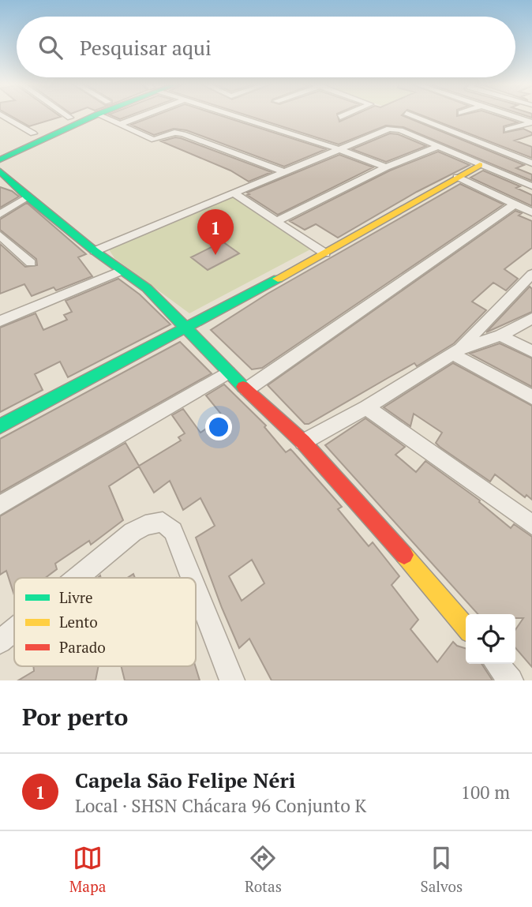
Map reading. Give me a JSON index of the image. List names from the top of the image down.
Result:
{
  "legend": ["Livre", "Lento", "Parado"],
  "page": {
    "search": "Pesquisar aqui",
    "pins": "1",
    "heading": "Por perto",
    "list": [
      {
        "mark": "1",
        "name": "Capela São Felipe Néri",
        "note": "Local · SHSN Chácara 96 Conjunto K",
        "value": "100 m"
      }
    ],
    "nav": ["Mapa", "Rotas", "Salvos"]
  }
}
